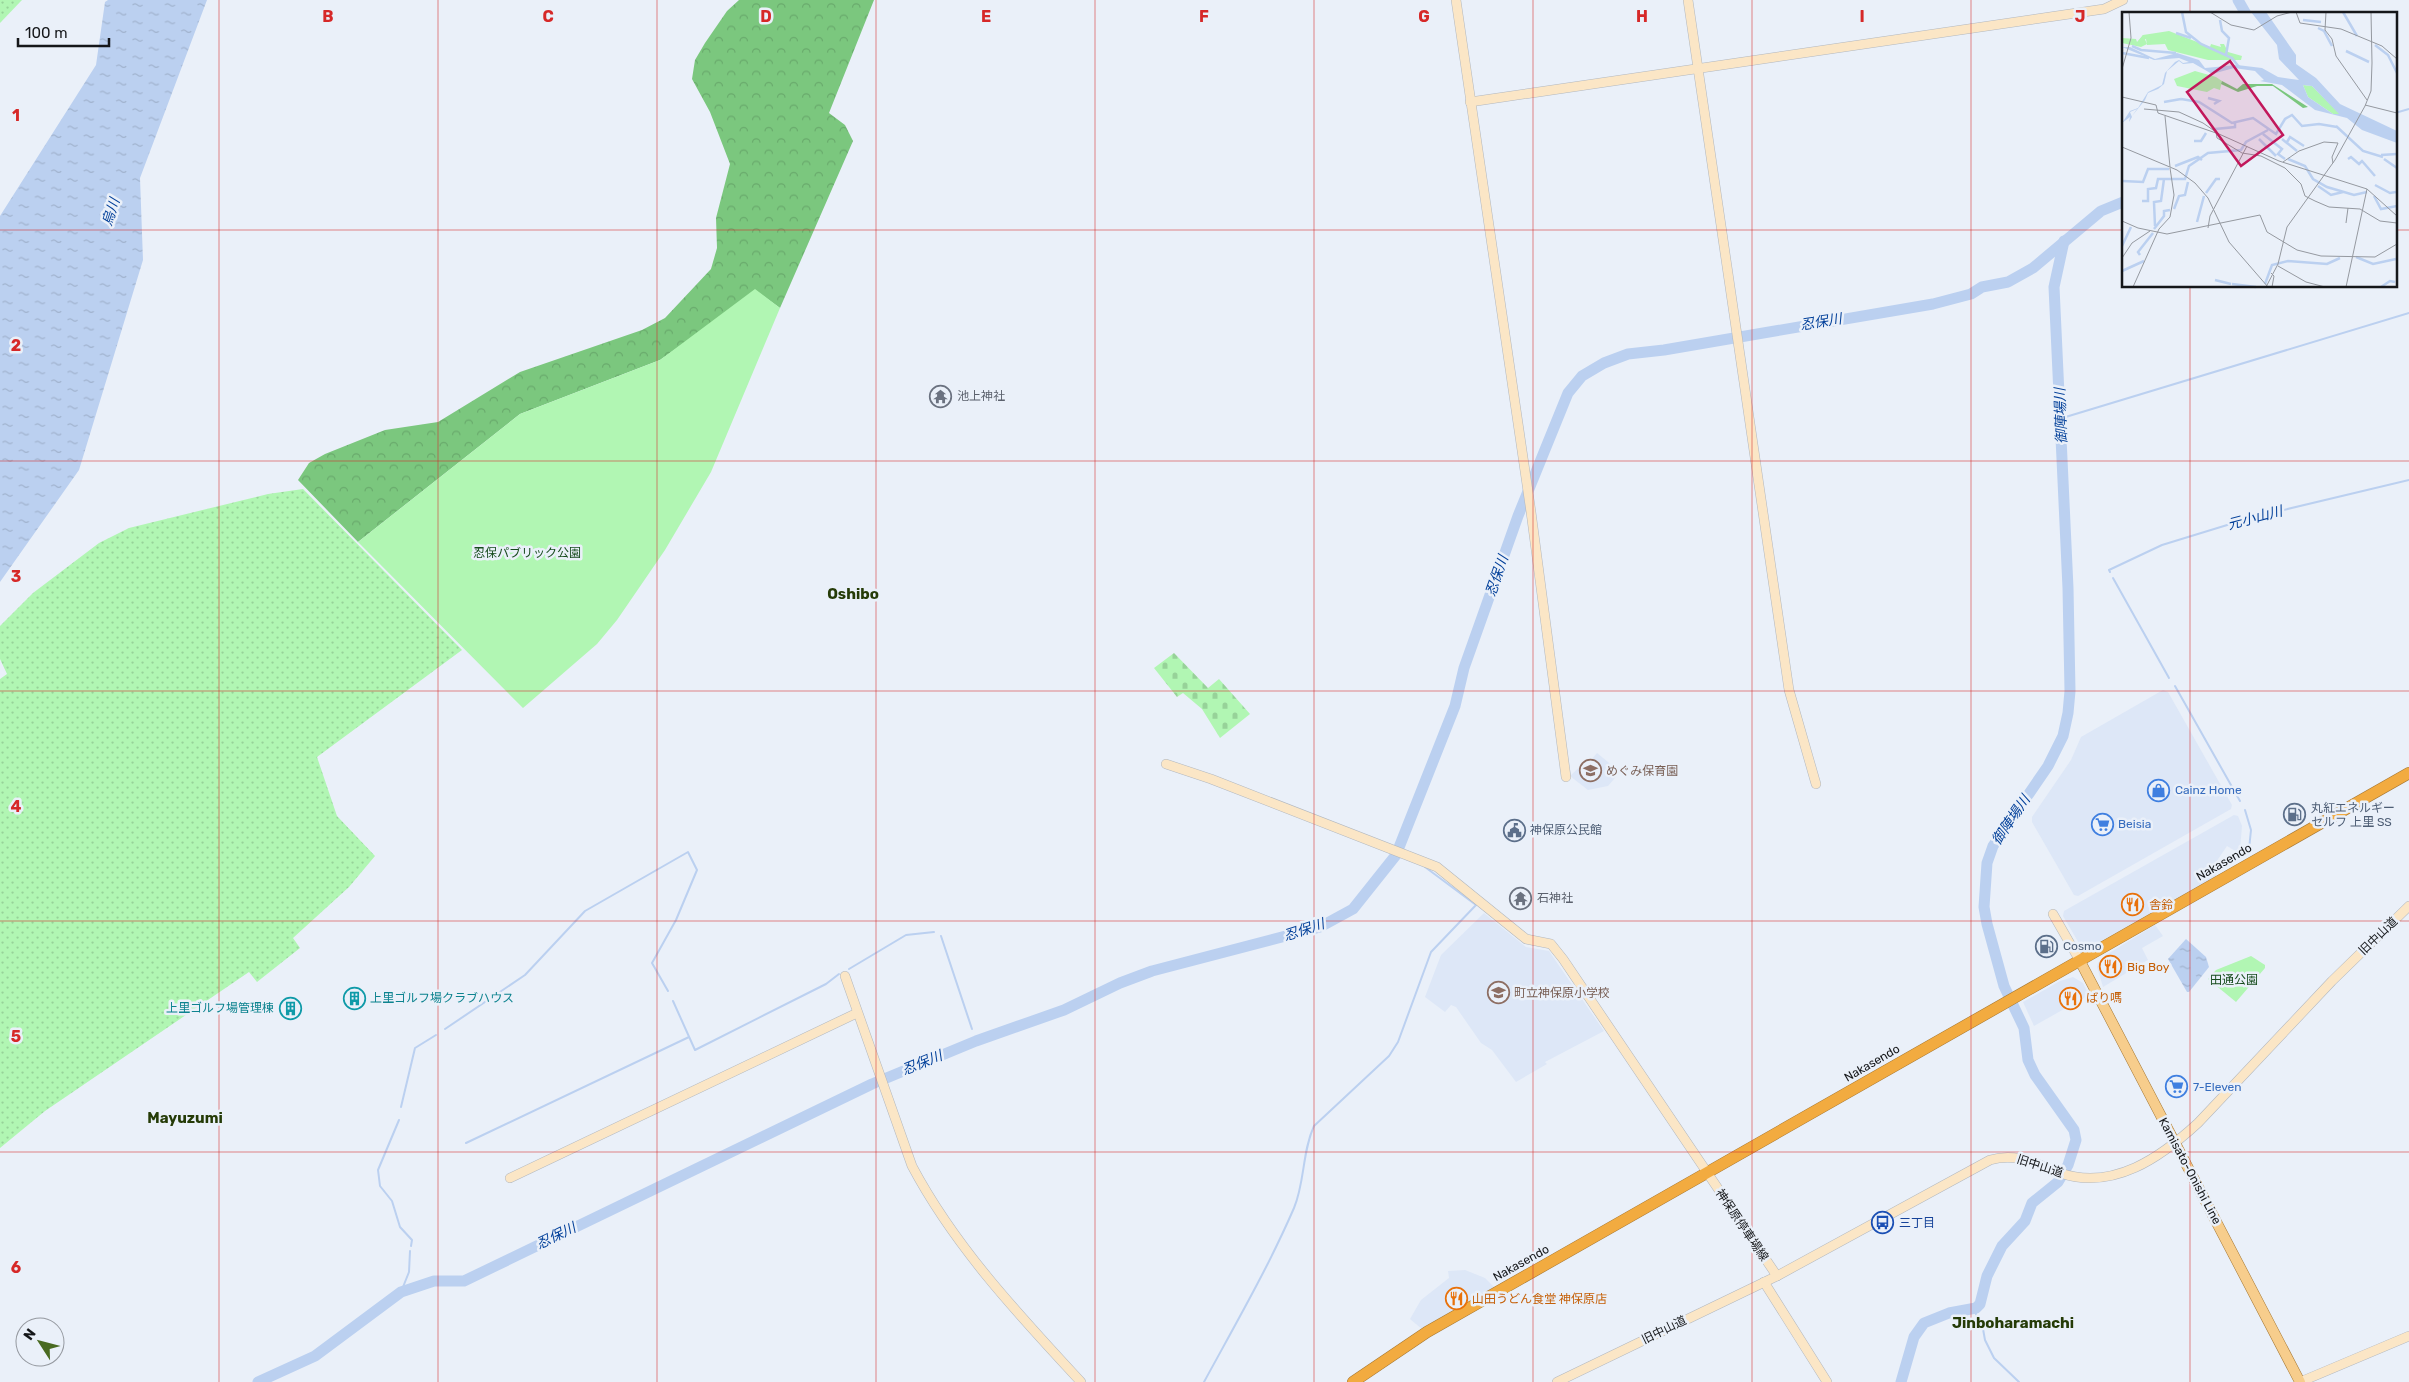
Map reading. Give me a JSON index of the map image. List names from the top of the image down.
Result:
{
  "streets": {
    "highway": ["Nakasendo"],
    "main road": ["Kamisato-Onishi Line"],
    "street": ["旧中山道", "神保原停車場線"]
  },
  "crossings": [
    ["Nakasendo", "Kamisato-Onishi Line"],
    ["Nakasendo", "神保原停車場線"],
    ["旧中山道", "Kamisato-Onishi Line"],
    ["旧中山道", "神保原停車場線"]
  ],
  "districts": ["Oshibo", "Mayuzumi", "Jinboharamachi"],
  "water": [
    "烏川",
    "忍保川",
    "御陣場川",
    "元小山川"
  ],
  "parks": ["忍保パブリック公園", "田通公園"],
  "places": {
    "temple": ["池上神社", "石神社"],
    "school or university": ["めぐみ保育園", "町立神保原小学校"],
    "shop": ["Cainz Home"],
    "fuel station": ["丸紅エネルギー セルフ 上里 SS", "Cosmo"],
    "supermarket": ["Beisia", "7-Eleven"],
    "public building": ["神保原公民館"],
    "restaurant": [
      "舎鈴",
      "Big Boy",
      "ばり嗎",
      "山田うどん食堂 神保原店"
    ],
    "building": ["上里ゴルフ場クラブハウス", "上里ゴルフ場管理棟"],
    "bus stop": ["三丁目"]
  },
  "scale_bar": "100 m",
  "north": "top left",
  "grid": {
    "columns": [
      "B",
      "C",
      "D",
      "E",
      "F",
      "G",
      "H",
      "I",
      "J"
    ],
    "rows": [
      "1",
      "2",
      "3",
      "4",
      "5",
      "6"
    ]
  }
}
